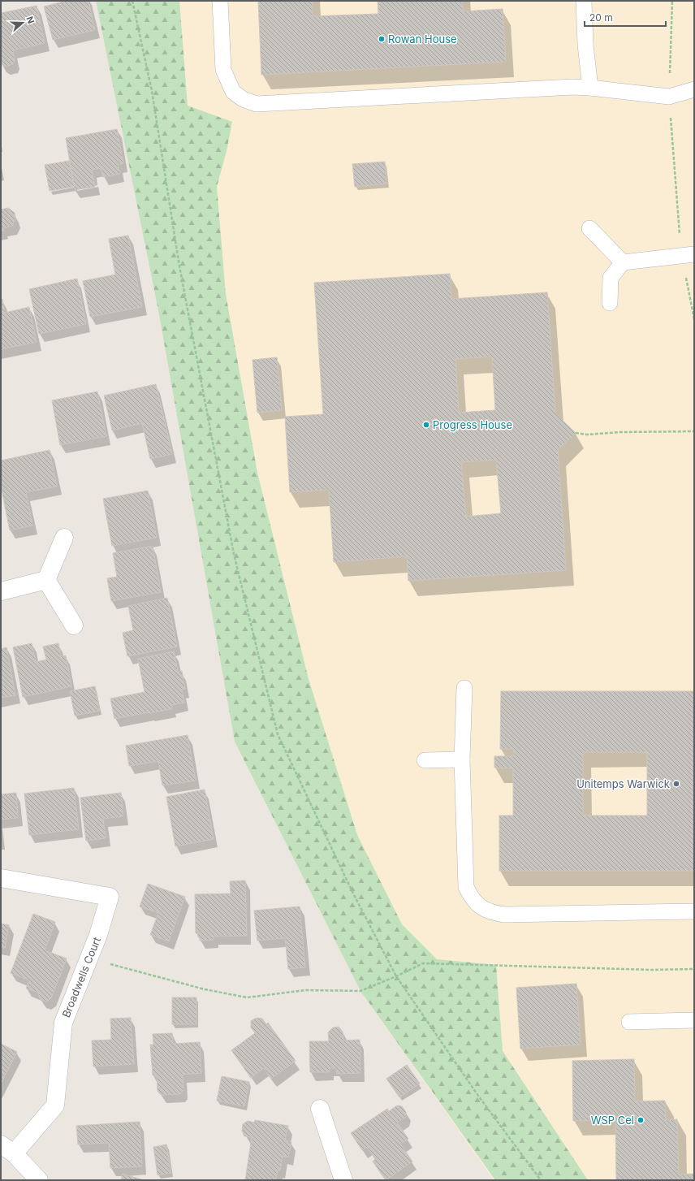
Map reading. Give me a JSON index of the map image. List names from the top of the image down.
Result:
{
  "streets": {
    "street": ["Broadwells Court"]
  },
  "places": [
    "Rowan House",
    "Progress House",
    "Unitemps Warwick",
    "WSP Cel"
  ],
  "scale_bar": "20 m",
  "north": "right"
}
